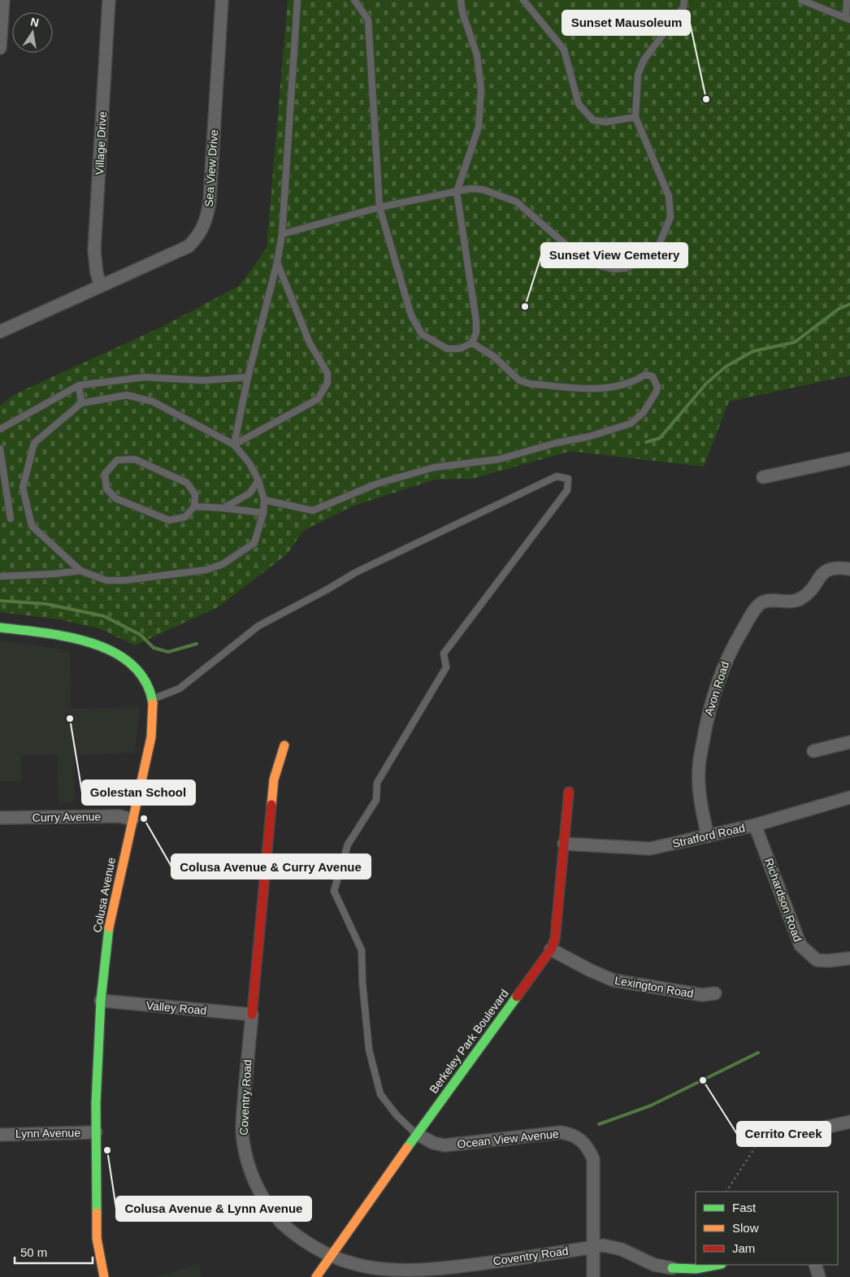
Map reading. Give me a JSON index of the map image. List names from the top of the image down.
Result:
{
  "streets": {
    "street": [
      "Village Drive",
      "Sea View Drive",
      "Avon Road",
      "Curry Avenue",
      "Stratford Road",
      "Colusa Avenue",
      "Richardson Road",
      "Lexington Road",
      "Valley Road",
      "Berkeley Park Boulevard",
      "Coventry Road",
      "Lynn Avenue",
      "Ocean View Avenue"
    ]
  },
  "crossings": [
    ["Village Drive", "Sea View Drive"],
    ["Avon Road", "Stratford Road"],
    ["Curry Avenue", "Colusa Avenue"],
    ["Stratford Road", "Richardson Road"],
    ["Stratford Road", "Berkeley Park Boulevard"],
    ["Colusa Avenue", "Valley Road"],
    ["Colusa Avenue", "Lynn Avenue"],
    ["Lexington Road", "Berkeley Park Boulevard"],
    ["Valley Road", "Coventry Road"],
    ["Berkeley Park Boulevard", "Coventry Road"],
    ["Berkeley Park Boulevard", "Ocean View Avenue"],
    ["Coventry Road", "Ocean View Avenue"]
  ],
  "places": [
    "Sunset Mausoleum",
    "Sunset View Cemetery",
    "Golestan School",
    "Colusa Avenue & Curry Avenue",
    "Cerrito Creek",
    "Colusa Avenue & Lynn Avenue"
  ],
  "legend": ["Fast", "Slow", "Jam"],
  "scale_bar": "50 m",
  "north": "top"
}
